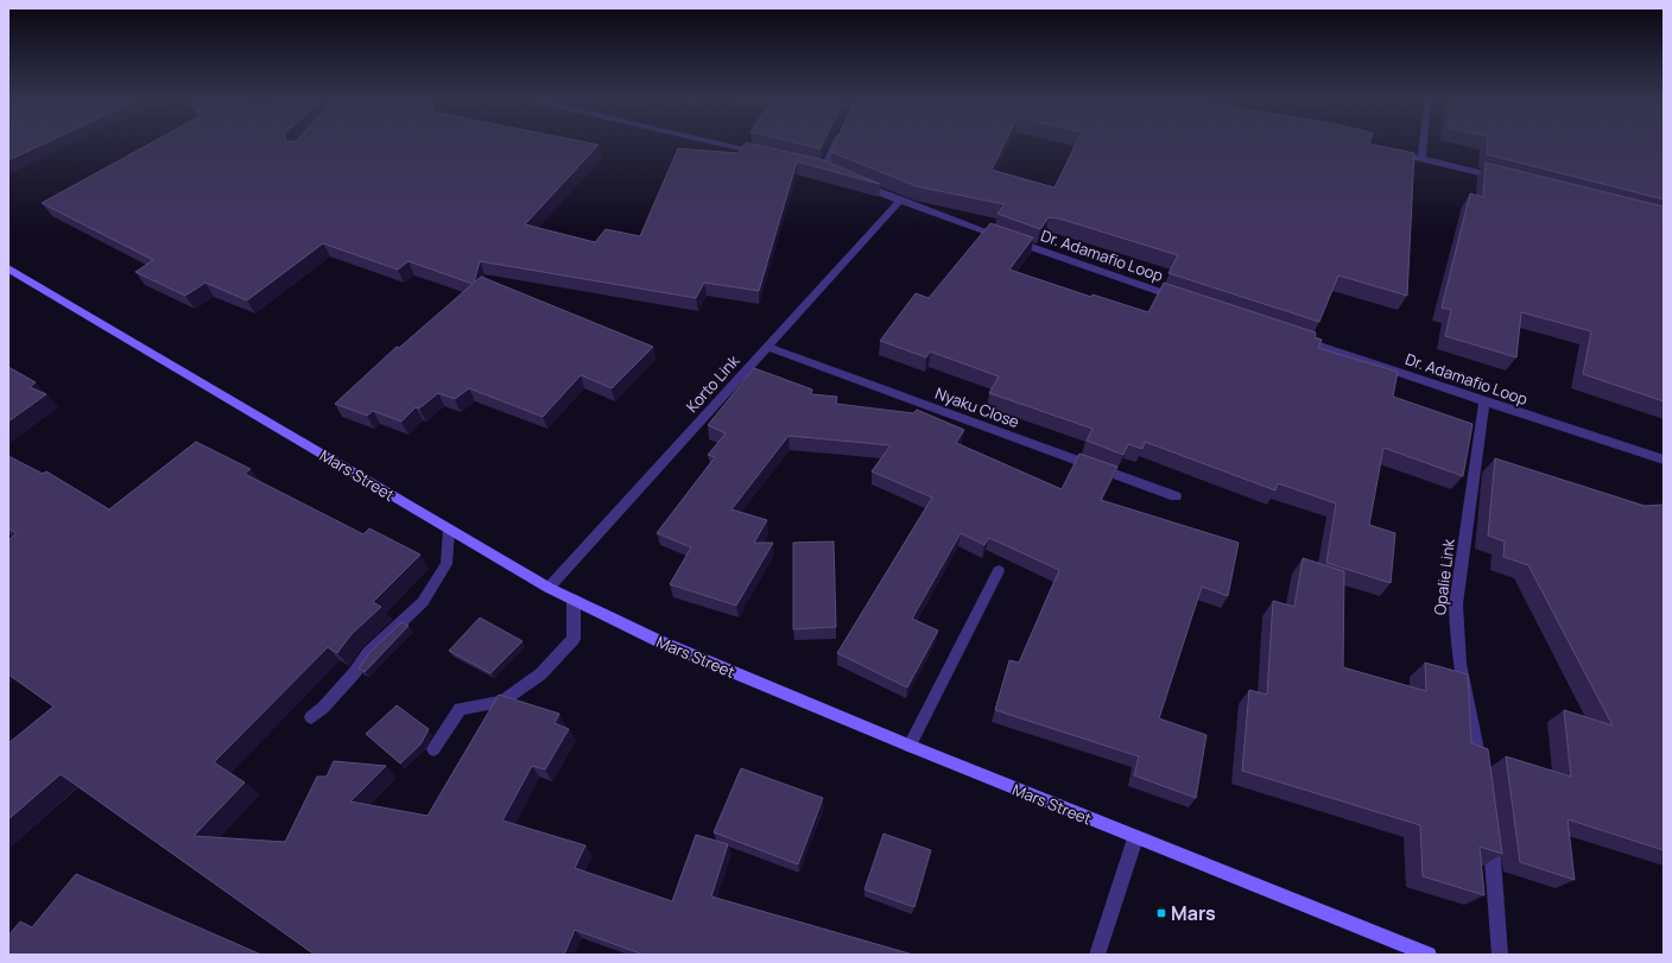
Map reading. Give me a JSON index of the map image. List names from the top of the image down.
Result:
{
  "streets": {
    "street": [
      "Dr. Adamafio Loop",
      "Korto Link",
      "Nyaku Close",
      "Mars Street",
      "Opalie Link"
    ]
  },
  "crossings": [
    ["Dr. Adamafio Loop", "Korto Link"],
    ["Dr. Adamafio Loop", "Opalie Link"],
    ["Korto Link", "Nyaku Close"],
    ["Korto Link", "Mars Street"]
  ],
  "places": {
    "transit": ["Mars"]
  }
}
